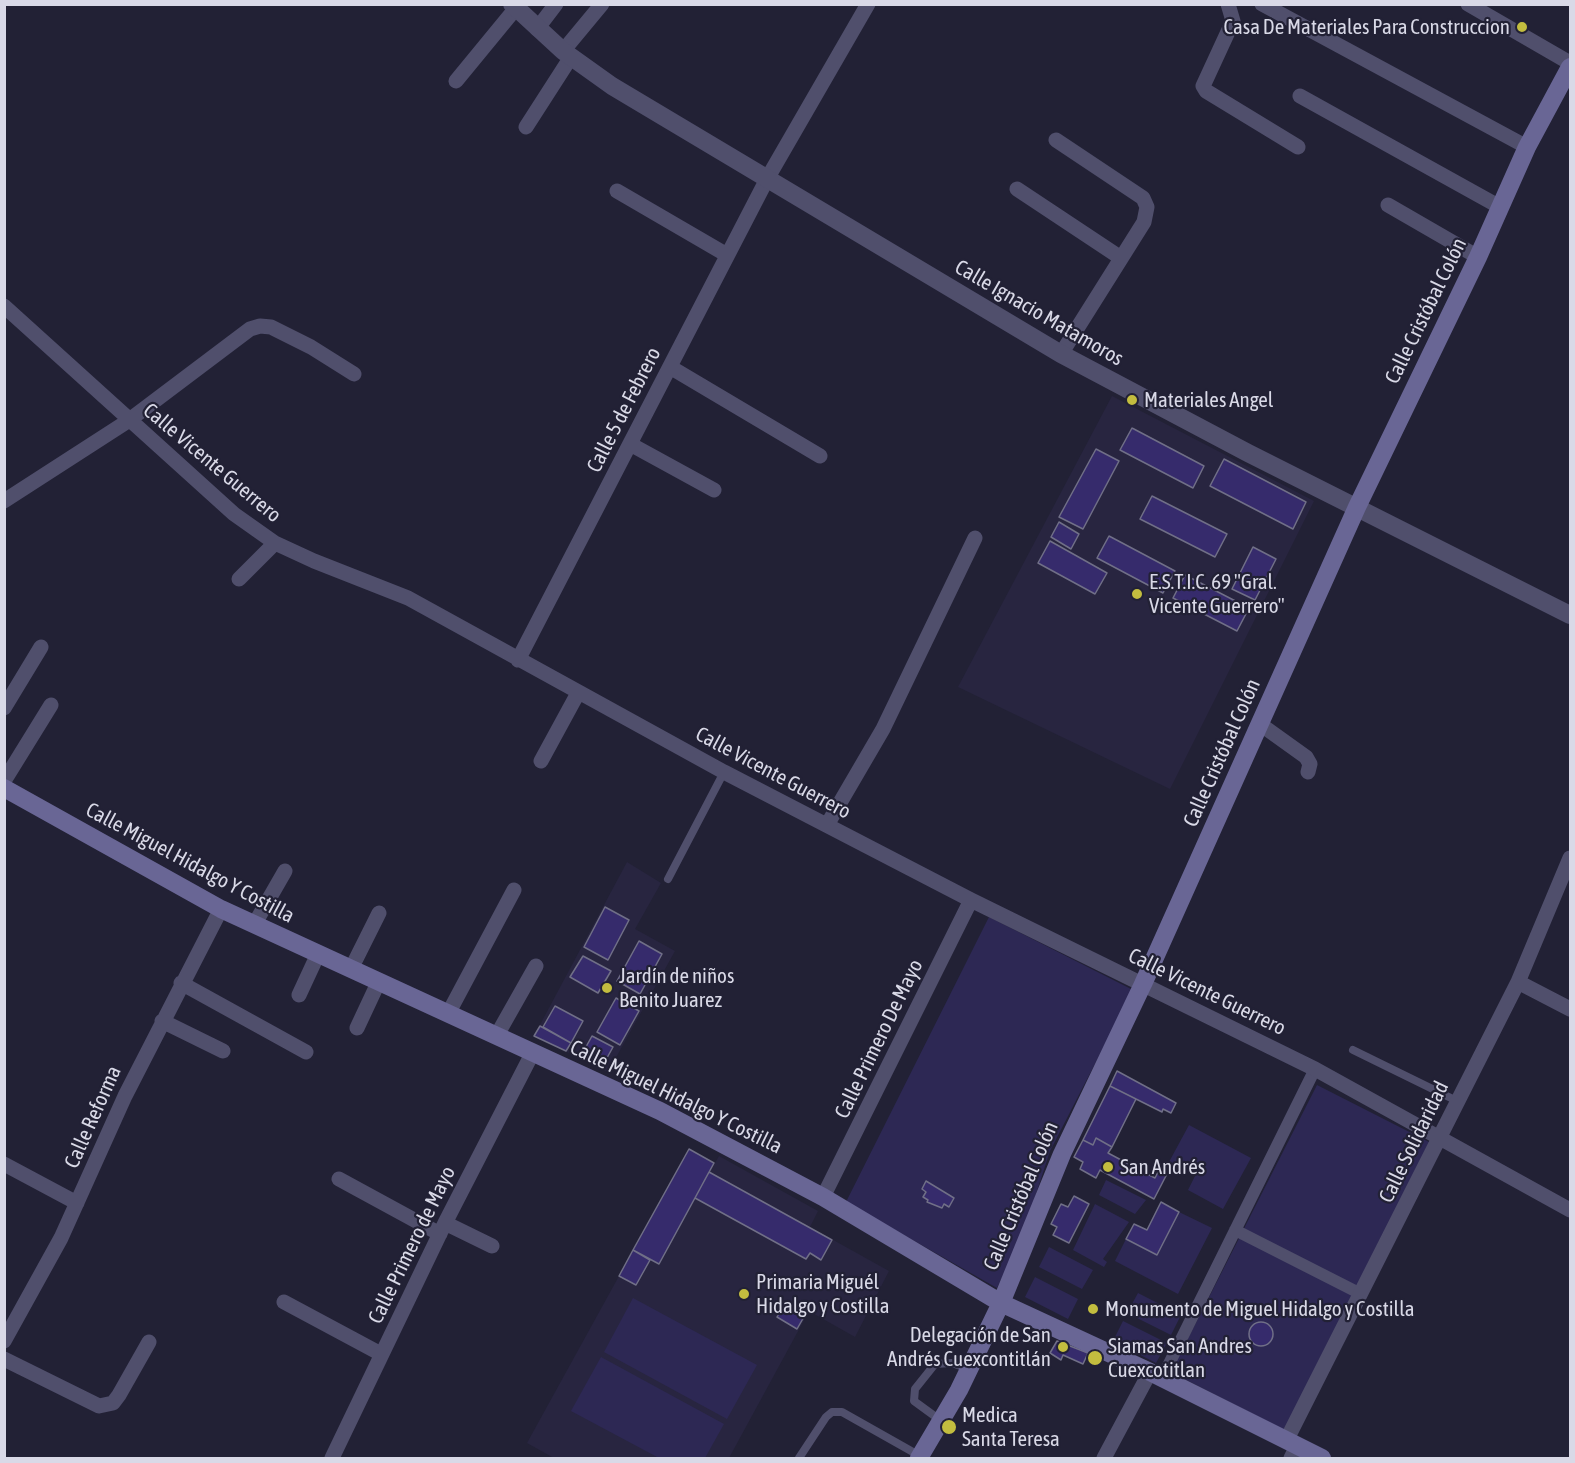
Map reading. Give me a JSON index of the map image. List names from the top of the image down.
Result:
{
  "streets": {
    "main road": ["Calle Cristóbal Colón", "Calle Miguel Hidalgo Y Costilla"],
    "street": [
      "Calle Ignacio Matamoros",
      "Calle 5 de Febrero",
      "Calle Vicente Guerrero",
      "Calle Primero De Mayo",
      "Calle Reforma",
      "Calle Solidaridad",
      "Calle Primero de Mayo"
    ]
  },
  "crossings": [
    ["Calle Cristóbal Colón", "Calle Ignacio Matamoros"],
    ["Calle Cristóbal Colón", "Calle Vicente Guerrero"],
    ["Calle Cristóbal Colón", "Calle Miguel Hidalgo Y Costilla"],
    ["Calle Ignacio Matamoros", "Calle 5 de Febrero"],
    ["Calle 5 de Febrero", "Calle Vicente Guerrero"],
    ["Calle Vicente Guerrero", "Calle Primero De Mayo"],
    ["Calle Vicente Guerrero", "Calle Solidaridad"],
    ["Calle Miguel Hidalgo Y Costilla", "Calle Primero De Mayo"],
    ["Calle Miguel Hidalgo Y Costilla", "Calle Reforma"],
    ["Calle Miguel Hidalgo Y Costilla", "Calle Solidaridad"],
    ["Calle Miguel Hidalgo Y Costilla", "Calle Primero de Mayo"]
  ],
  "places": [
    "Casa De Materiales Para Construccion",
    "Materiales Angel",
    "E.S.T.I.C. 69 \"Gral. Vicente Guerrero\"",
    "Jardín de niños Benito Juarez",
    "San Andrés",
    "Primaria Miguél Hidalgo y Costilla",
    "Monumento de Miguel Hidalgo y Costilla",
    "Delegación de San Andrés Cuexcontitlán",
    "Siamas San Andres Cuexcotitlan",
    "Medica Santa Teresa"
  ]
}
